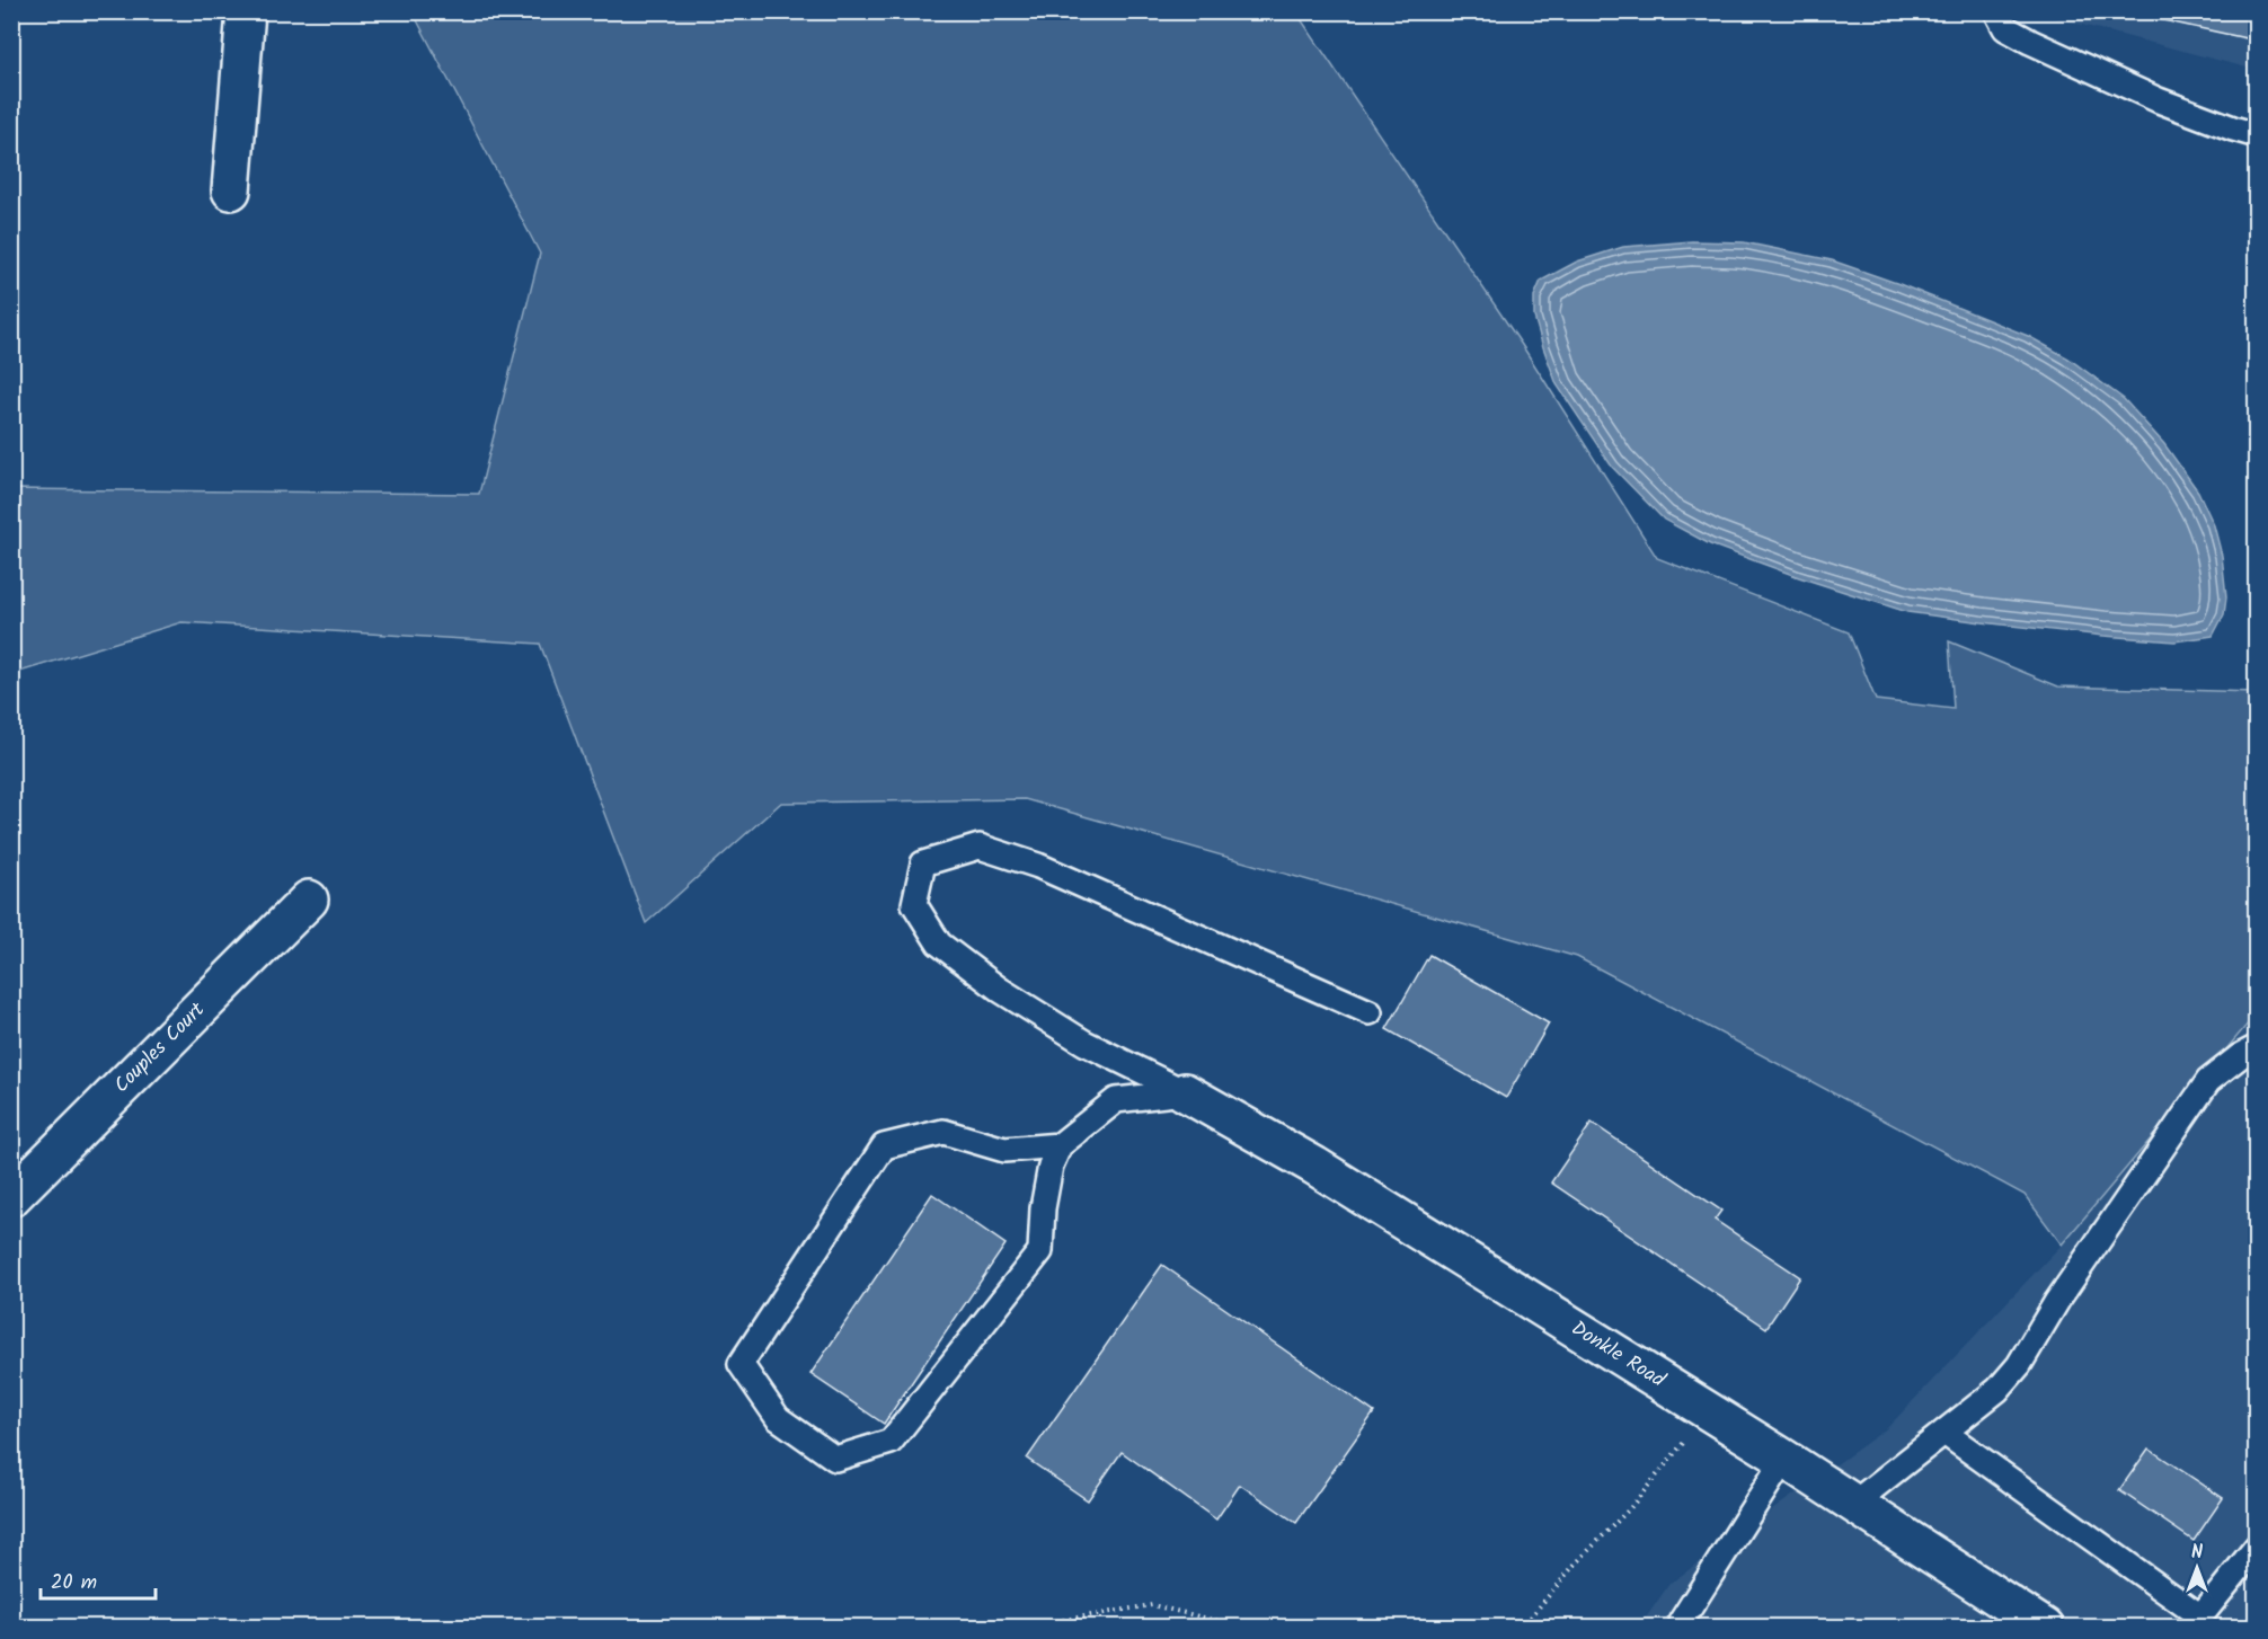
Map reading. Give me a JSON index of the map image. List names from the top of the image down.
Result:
{
  "streets": {
    "street": ["Couples Court", "Donkle Road"]
  },
  "scale_bar": "20 m",
  "north": "top"
}
